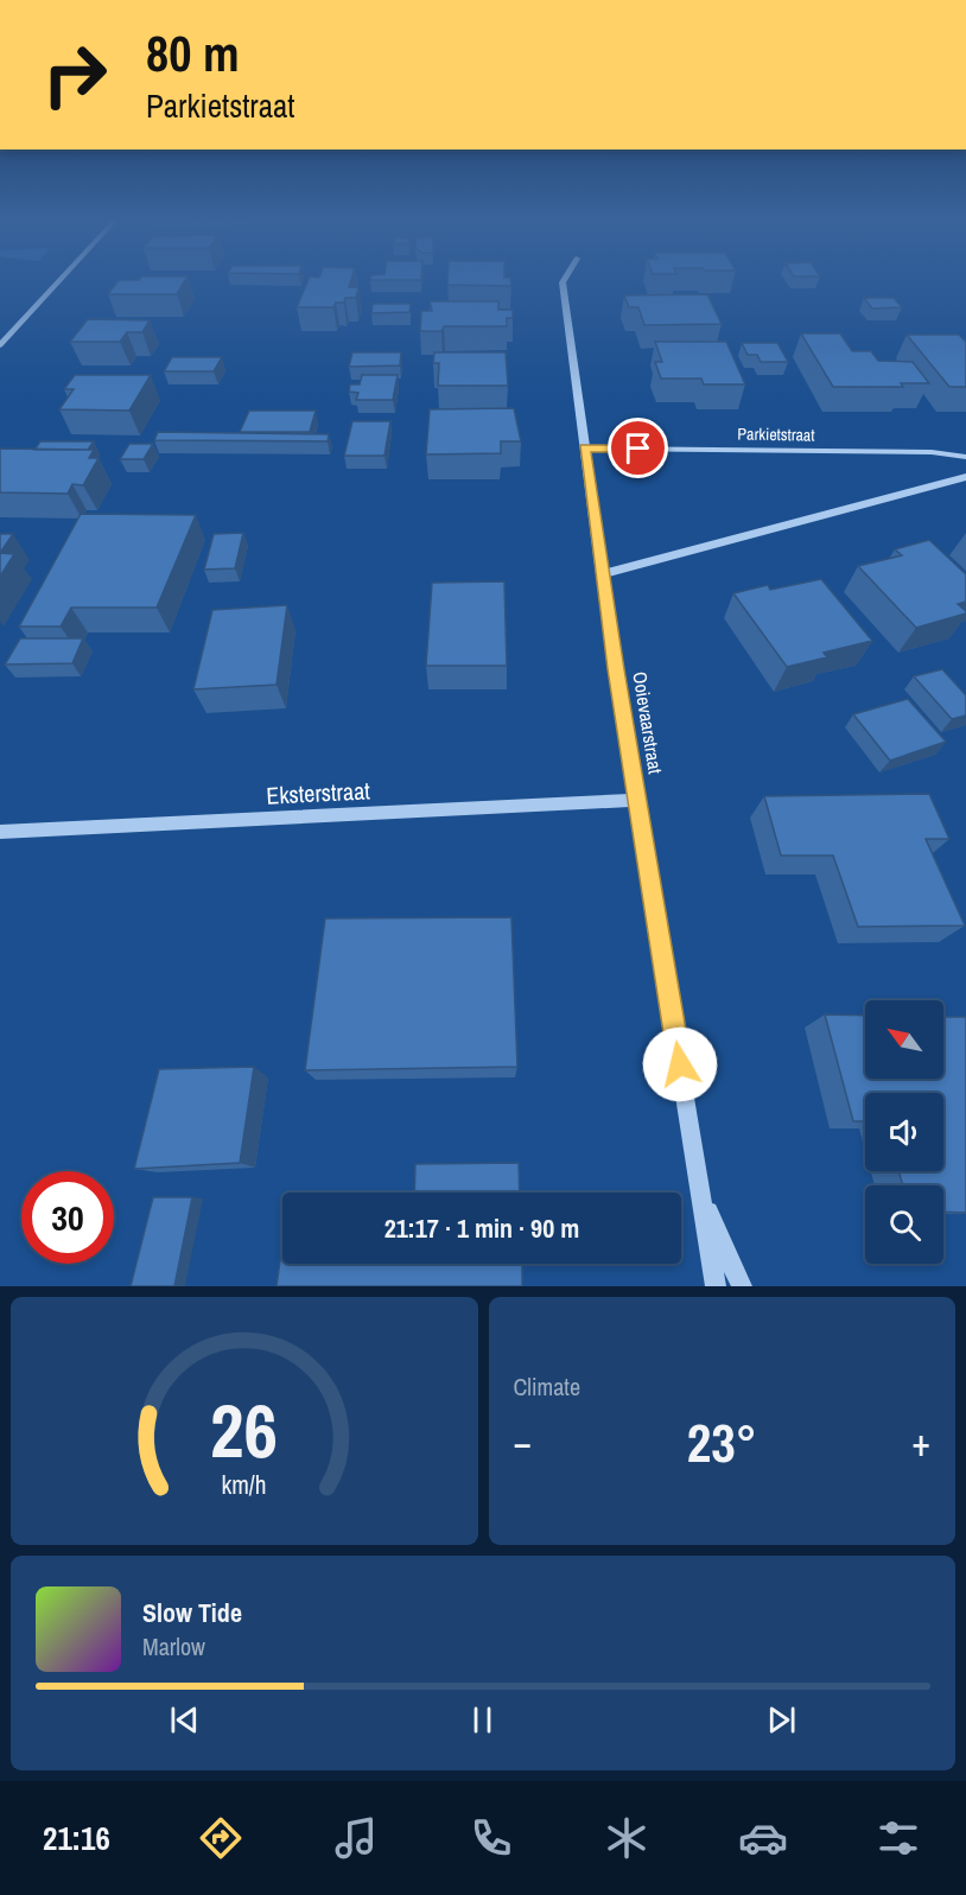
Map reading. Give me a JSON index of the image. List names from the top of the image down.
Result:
{
  "streets": {
    "street": ["Parkietstraat", "Ooievaarstraat", "Eksterstraat"]
  },
  "crossings": [
    ["Parkietstraat", "Ooievaarstraat"],
    ["Ooievaarstraat", "Eksterstraat"]
  ],
  "north": "top left",
  "page": {
    "turn": ["80 m", "Parkietstraat"],
    "limit": "30",
    "trip": "21:17 · 1 min · 90 m",
    "tile": "Climate",
    "heat": ["−", "23°", "+"],
    "song": ["Slow Tide", "Marlow"],
    "tabs": "21:16",
    "gauge": ["26", "km/h"]
  }
}
